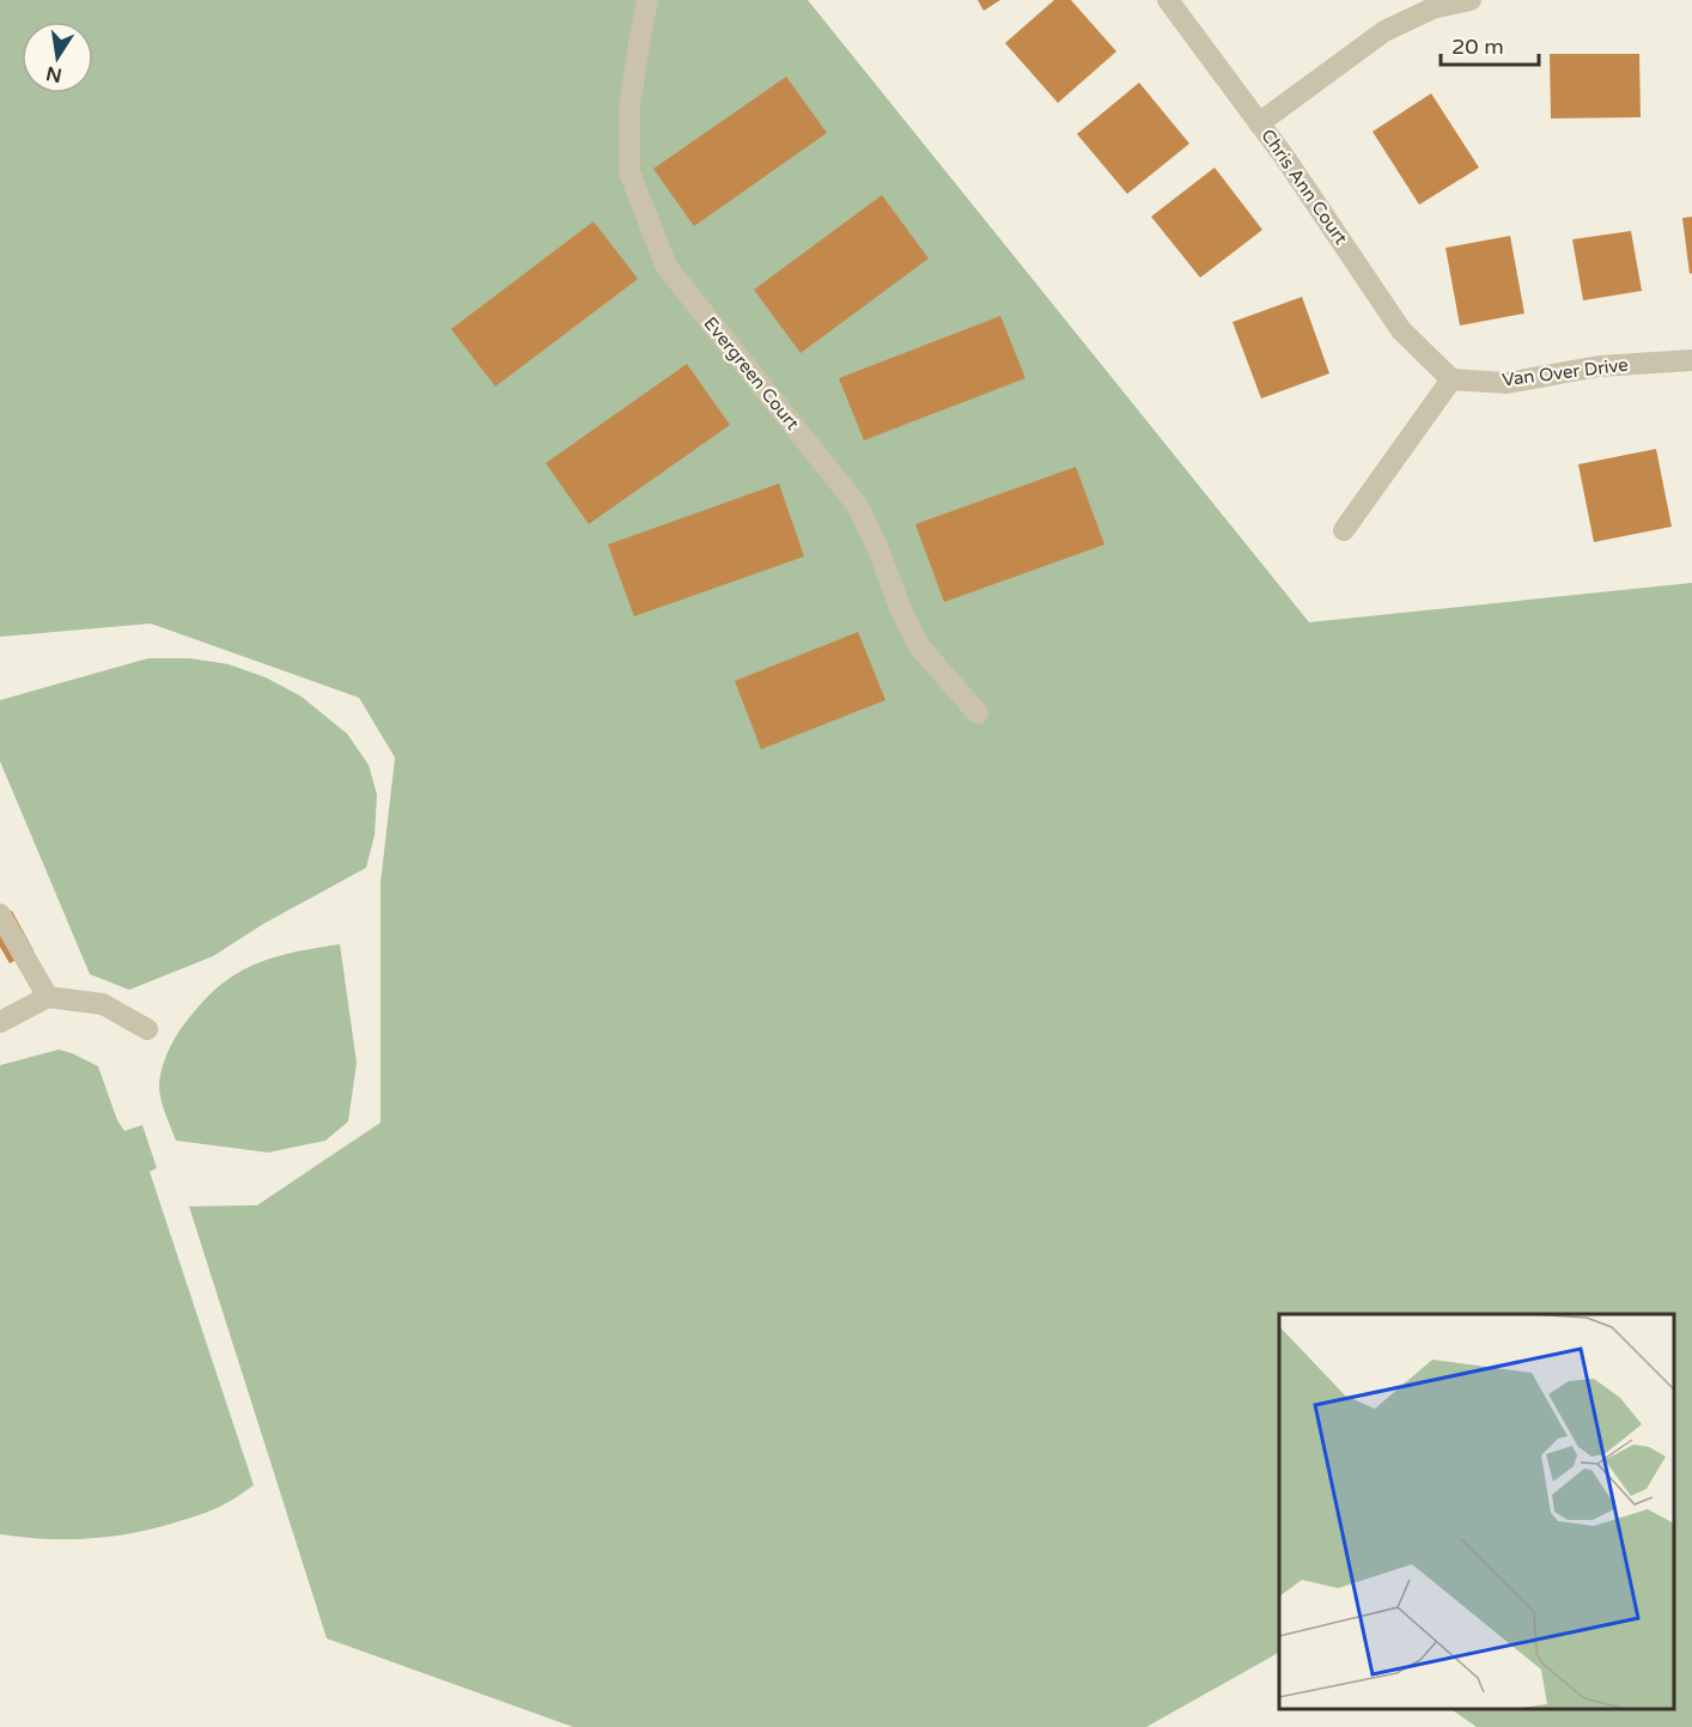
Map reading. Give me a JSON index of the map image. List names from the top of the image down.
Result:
{
  "streets": {
    "street": ["Chris Ann Court", "Van Over Drive", "Evergreen Court"]
  },
  "crossings": [
    ["Chris Ann Court", "Van Over Drive"]
  ],
  "scale_bar": "20 m",
  "north": "bottom"
}
